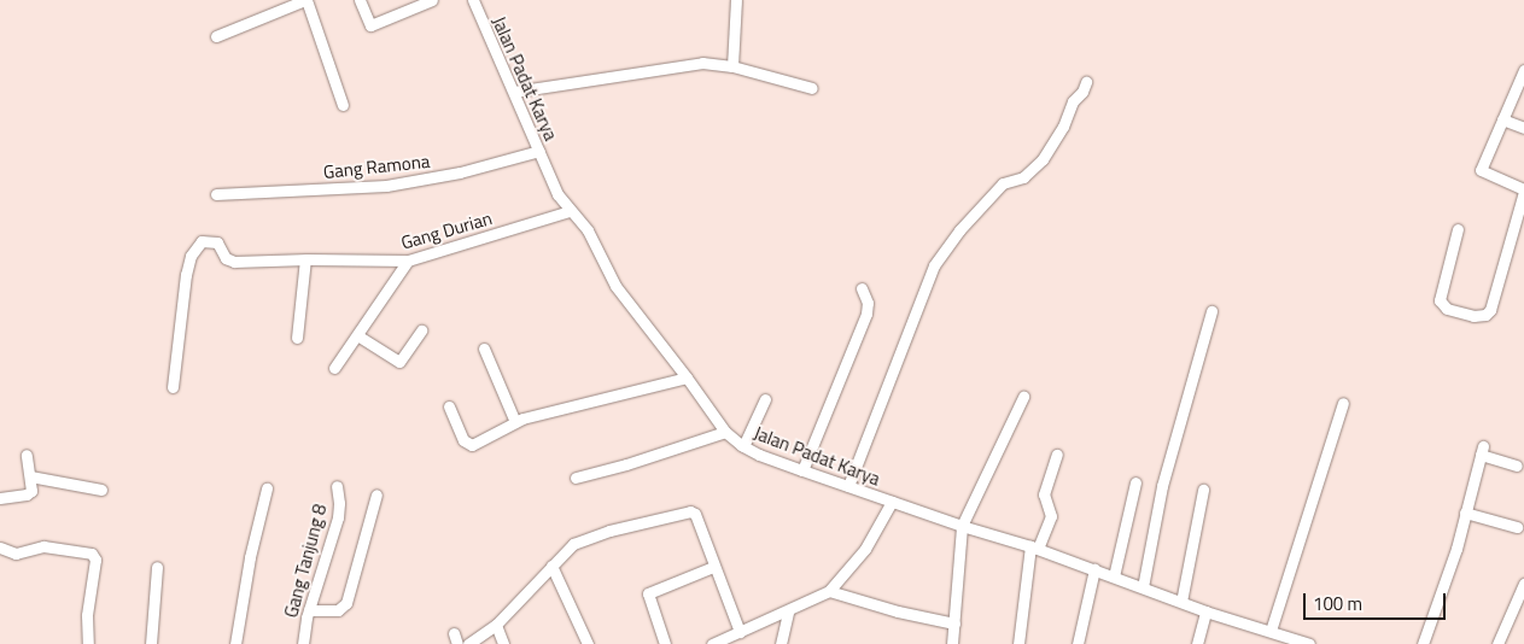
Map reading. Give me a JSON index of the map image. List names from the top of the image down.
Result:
{
  "streets": {
    "street": [
      "Jalan Padat Karya",
      "Gang Ramona",
      "Gang Durian",
      "Gang Tanjung 8"
    ]
  },
  "crossings": [
    ["Jalan Padat Karya", "Gang Ramona"],
    ["Jalan Padat Karya", "Gang Durian"]
  ],
  "scale_bar": "100 m"
}
